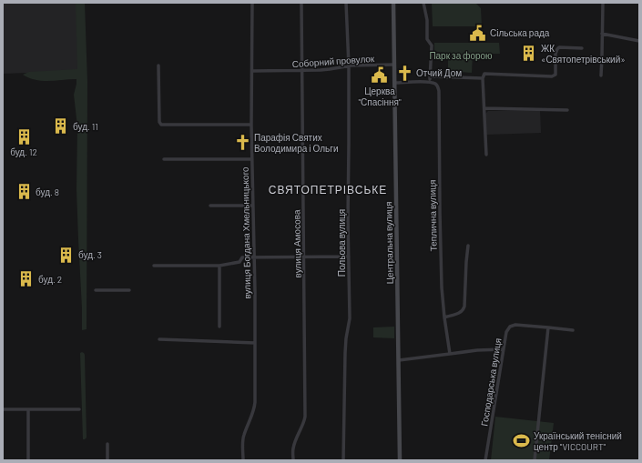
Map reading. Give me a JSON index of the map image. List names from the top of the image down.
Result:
{
  "streets": {
    "main road": ["Центральна вулиця"],
    "street": [
      "Соборний провулок",
      "Теплична вулиця",
      "вулиця Богдана Хмельницького",
      "Польова вулиця",
      "вулиця Амосова",
      "Господарська вулиця"
    ]
  },
  "crossings": [
    ["Соборний провулок", "вулиця Богдана Хмельницького"],
    ["Соборний провулок", "Польова вулиця"],
    ["Соборний провулок", "Центральна вулиця"],
    ["Соборний провулок", "вулиця Амосова"]
  ],
  "districts": ["СВЯТОПЕТРІВСЬКЕ"],
  "parks": ["Парк за форою"],
  "places": {
    "public building": ["Сільська рада", "Церква \"Спасіння\""],
    "building": [
      "ЖК «Святопетрівський»",
      "буд. 11",
      "буд. 12",
      "буд. 8",
      "буд. 3",
      "буд. 2"
    ],
    "church": ["Отчий Дом", "Парафія Святих Володимира і Ольги"],
    "sports": ["Український тенісний центр \"VICCOURT\""]
  }
}
